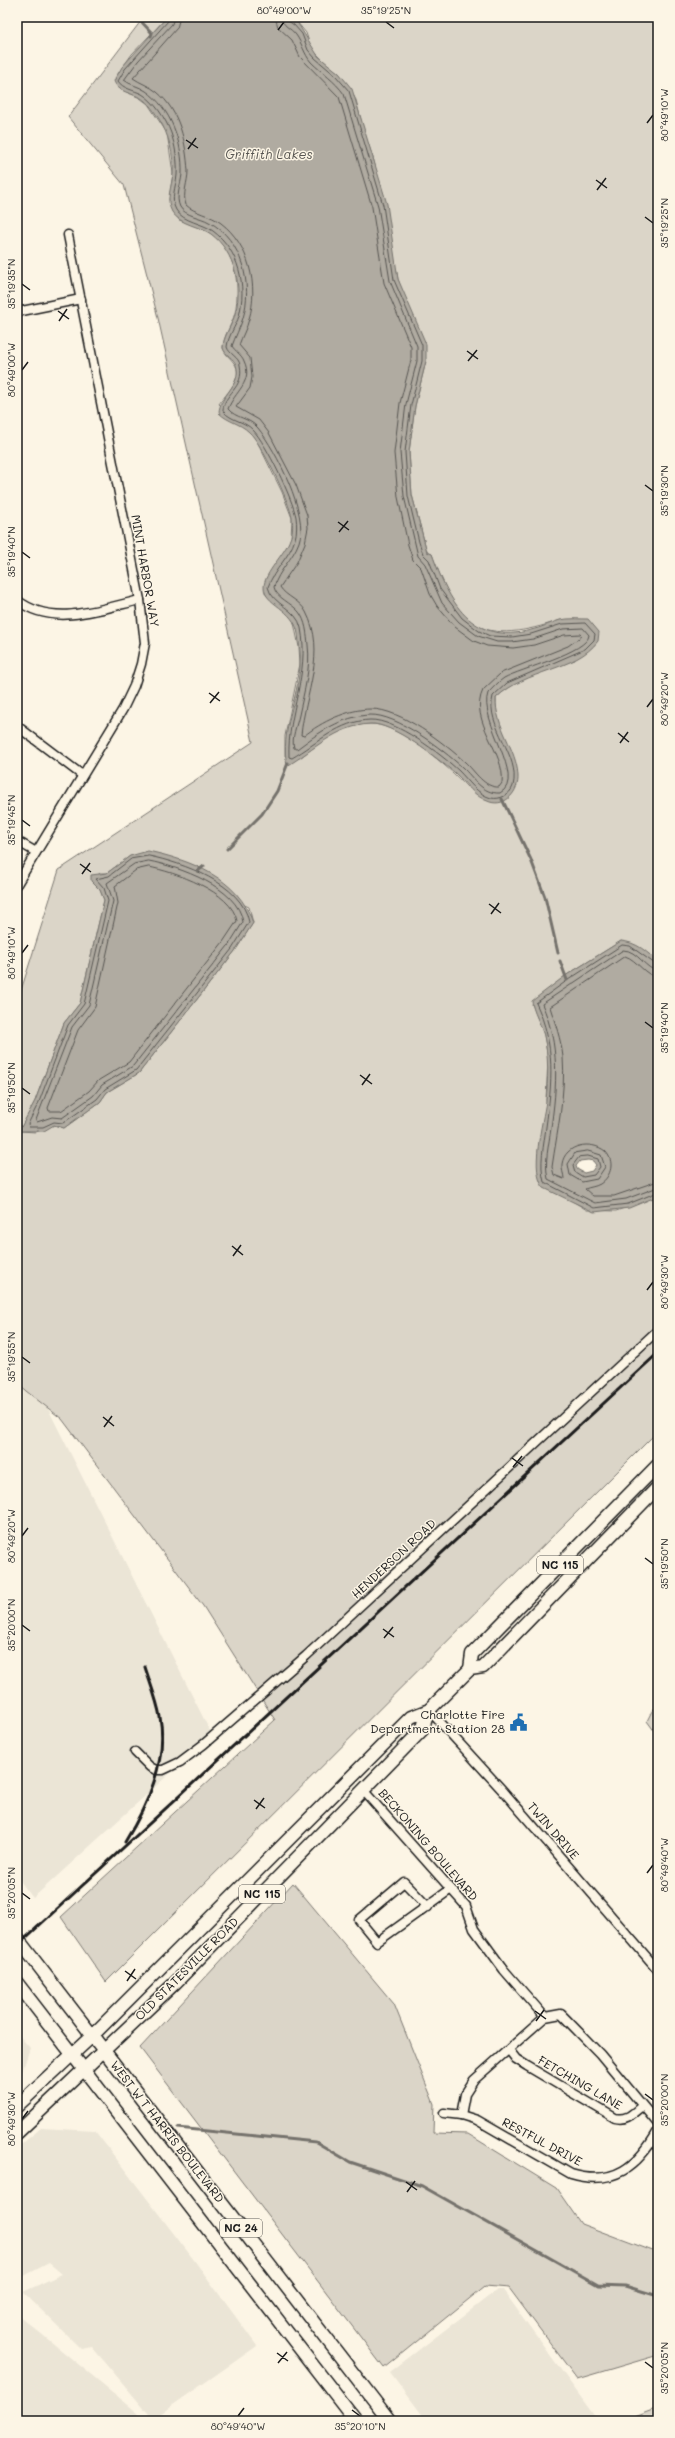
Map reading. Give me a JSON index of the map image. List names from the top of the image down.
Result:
{
  "streets": {
    "main road": [
      "NC 115",
      "OLD STATESVILLE ROAD",
      "WEST W T HARRIS BOULEVARD",
      "NC 24"
    ],
    "street": [
      "MINT HARBOR WAY",
      "HENDERSON ROAD",
      "TWIN DRIVE",
      "BECKONING BOULEVARD",
      "FETCHING LANE",
      "RESTFUL DRIVE"
    ]
  },
  "crossings": [
    ["TWIN DRIVE", "OLD STATESVILLE ROAD"],
    ["BECKONING BOULEVARD", "OLD STATESVILLE ROAD"],
    ["OLD STATESVILLE ROAD", "WEST W T HARRIS BOULEVARD"],
    ["OLD STATESVILLE ROAD", "NC 24"]
  ],
  "water": ["Griffith Lakes"],
  "places": {
    "public building": ["Charlotte Fire Department Station 28"]
  },
  "coordinates": [
    "80°49'00\"W",
    "35°19'25\"N",
    "80°49'10\"W",
    "35°19'35\"N",
    "35°19'30\"N",
    "35°19'40\"N",
    "80°49'20\"W",
    "35°19'45\"N",
    "35°19'50\"N",
    "80°49'30\"W",
    "35°19'55\"N",
    "35°20'00\"N",
    "80°49'40\"W",
    "35°20'05\"N",
    "35°20'10\"N"
  ]
}
